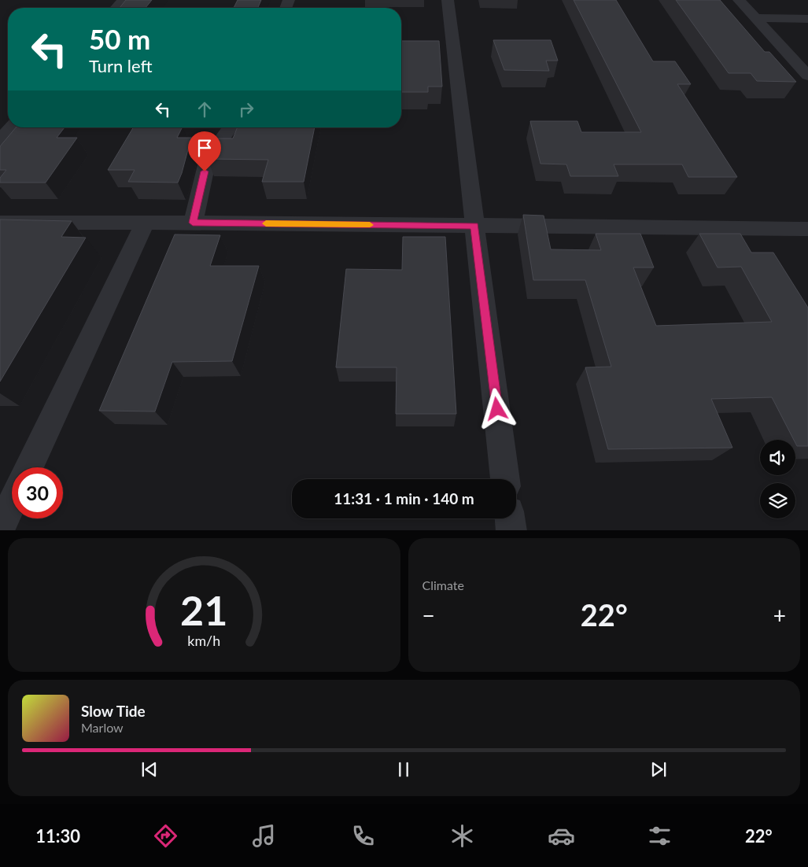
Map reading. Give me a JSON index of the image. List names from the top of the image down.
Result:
{
  "page": {
    "turn": ["50 m", "Turn left"],
    "limit": "30",
    "trip": "11:31 · 1 min · 140 m",
    "tile": "Climate",
    "heat": ["−", "22°", "+"],
    "song": ["Slow Tide", "Marlow"],
    "tabs": ["11:30", "22°"],
    "gauge": ["21", "km/h"]
  }
}
